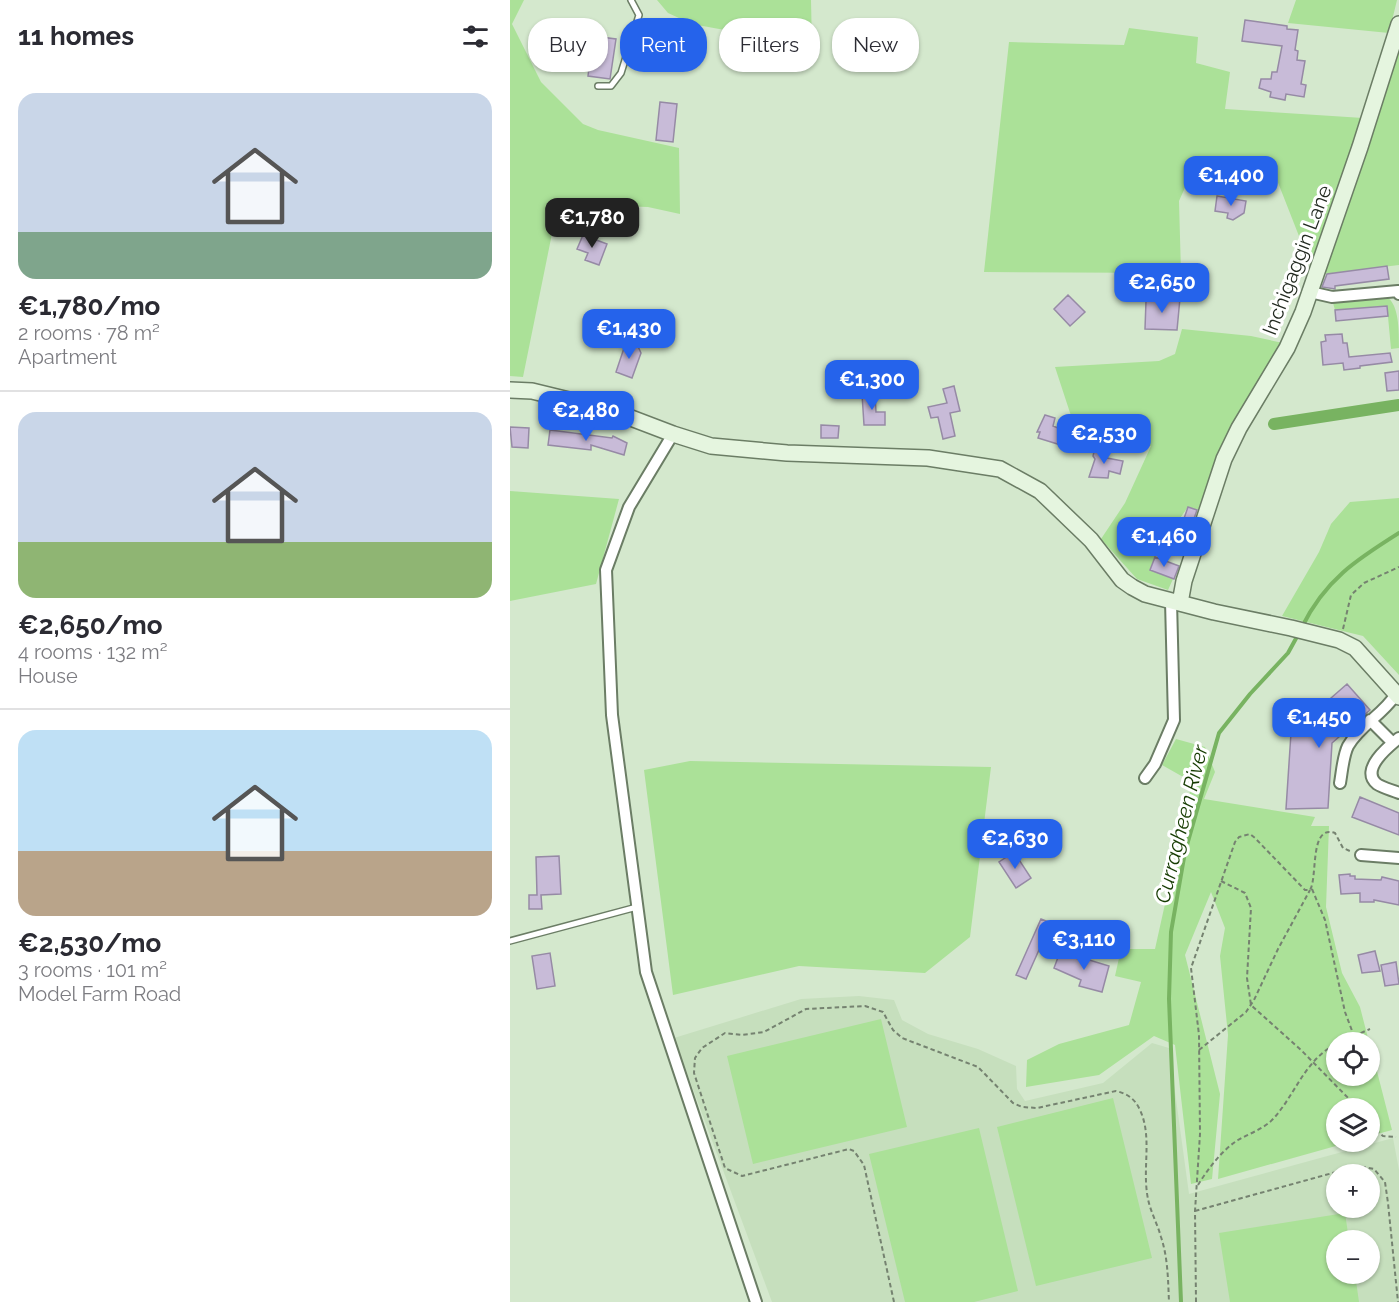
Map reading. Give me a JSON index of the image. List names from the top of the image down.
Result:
{
  "streets": {
    "main road": ["Inchigaggin Lane"]
  },
  "water": ["Curragheen River"],
  "page": {
    "heading": "11 homes",
    "chip": [
      "Buy",
      "Rent",
      "Filters",
      "New"
    ],
    "list": [
      {
        "name": "€1,780/mo",
        "note": "2 rooms · 78 m² · Apartment"
      },
      {
        "name": "€2,650/mo",
        "note": "4 rooms · 132 m² · House"
      },
      {
        "name": "€2,530/mo",
        "note": "3 rooms · 101 m² · Model Farm Road"
      }
    ],
    "price": [
      "€1,400",
      "€1,780",
      "€2,650",
      "€1,430",
      "€1,300",
      "€2,480",
      "€2,530",
      "€1,460",
      "€1,450",
      "€2,630",
      "€3,110"
    ],
    "map_buttons": ["+", "−"]
  }
}
